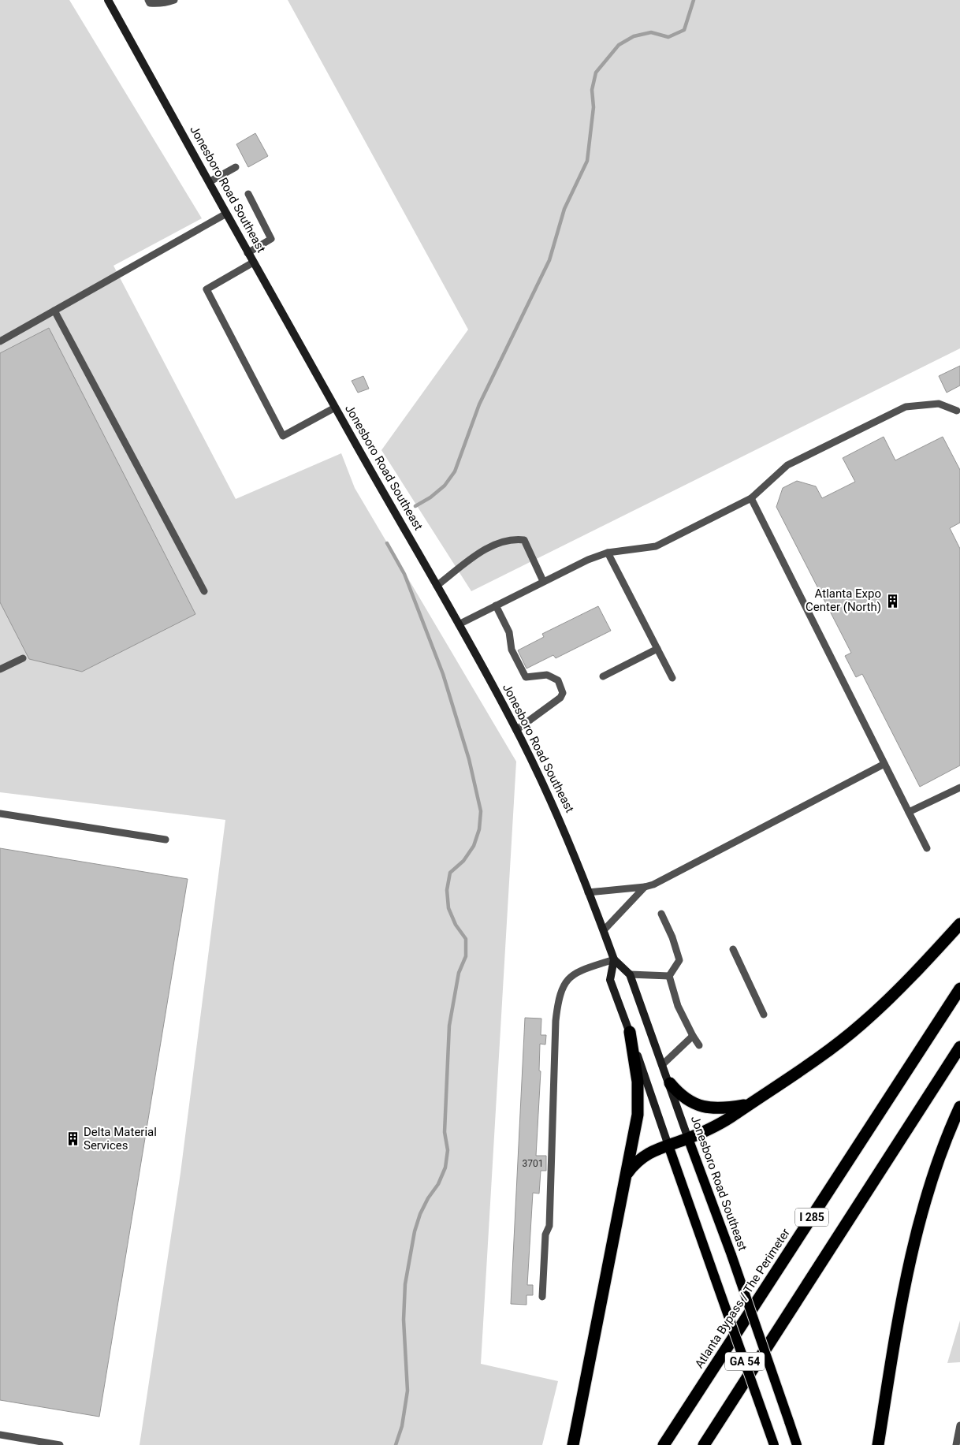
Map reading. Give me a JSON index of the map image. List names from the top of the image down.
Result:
{
  "streets": {
    "highway": ["I 285", "Atlanta Bypass / The Perimeter"],
    "main road": ["Jonesboro Road Southeast", "GA 54"]
  },
  "crossings": [
    ["Jonesboro Road Southeast", "GA 54"]
  ],
  "places": {
    "building": ["Atlanta Expo Center (North)", "Delta Material Services"]
  },
  "house_numbers": ["3701"]
}
